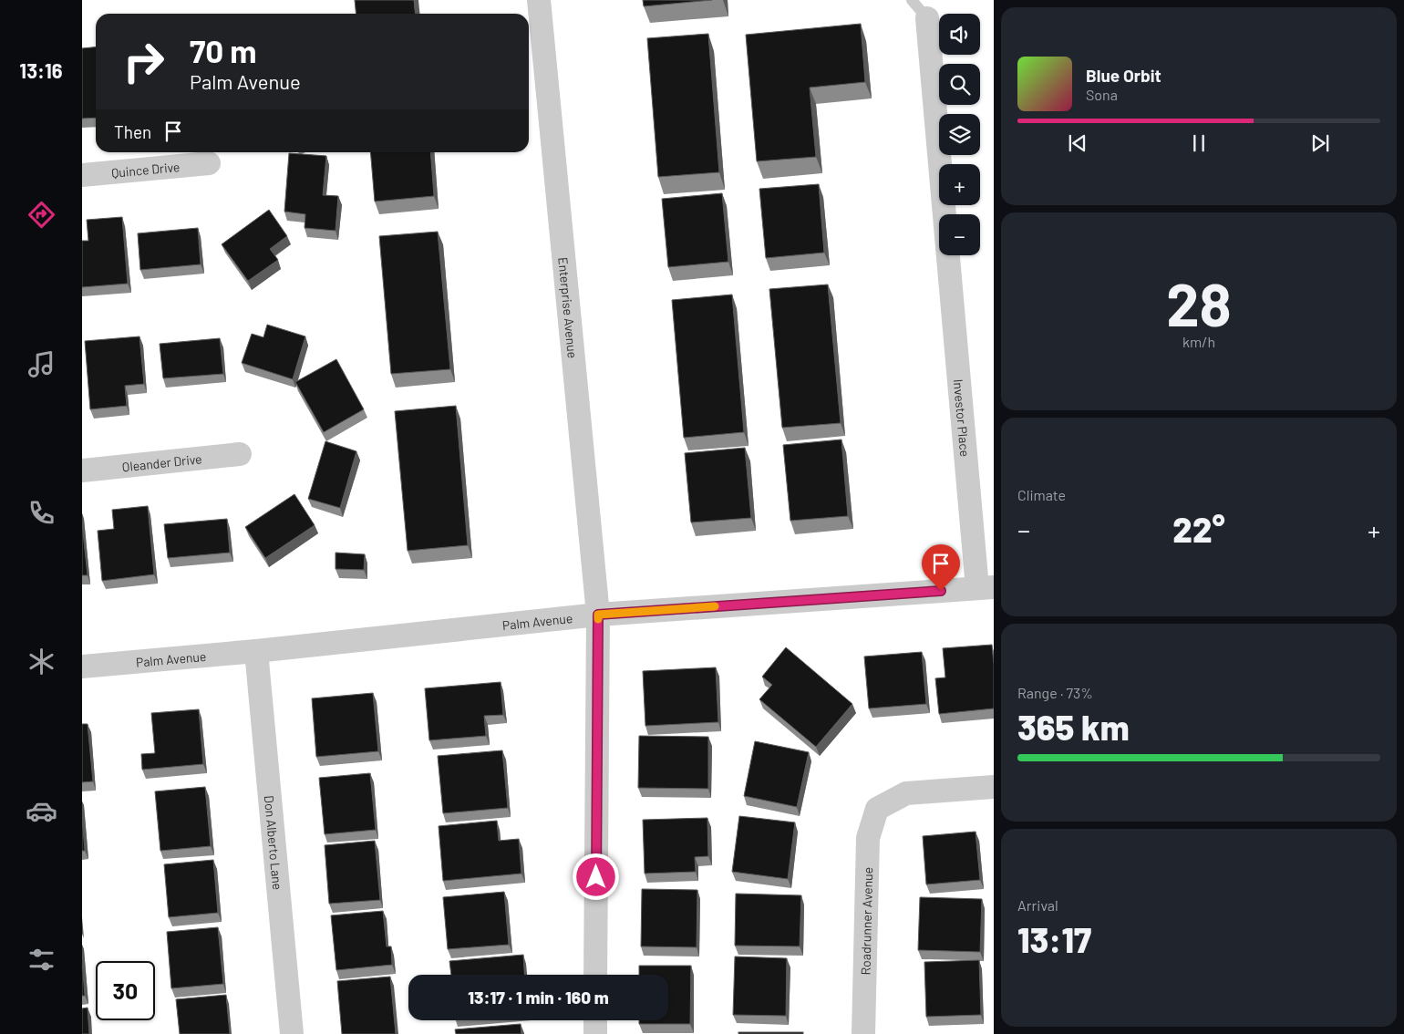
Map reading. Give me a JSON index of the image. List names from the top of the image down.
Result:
{
  "streets": {
    "street": [
      "Quince Drive",
      "Enterprise Avenue",
      "Investor Place",
      "Oleander Drive",
      "Palm Avenue",
      "Don Alberto Lane",
      "Roadrunner Avenue"
    ]
  },
  "crossings": [
    ["Enterprise Avenue", "Palm Avenue"],
    ["Investor Place", "Palm Avenue"],
    ["Palm Avenue", "Don Alberto Lane"]
  ],
  "page": {
    "tabs": "13:16",
    "map_buttons": ["+", "−"],
    "turn": ["70 m", "Palm Avenue"],
    "song": ["Blue Orbit", "Sona"],
    "then": "Then",
    "tile": [
      ["28", "km/h"],
      "Climate",
      ["Range · 73%", "365 km"],
      ["Arrival", "13:17"]
    ],
    "heat": ["−", "22°", "+"],
    "limit": "30",
    "trip": "13:17 · 1 min · 160 m"
  }
}
